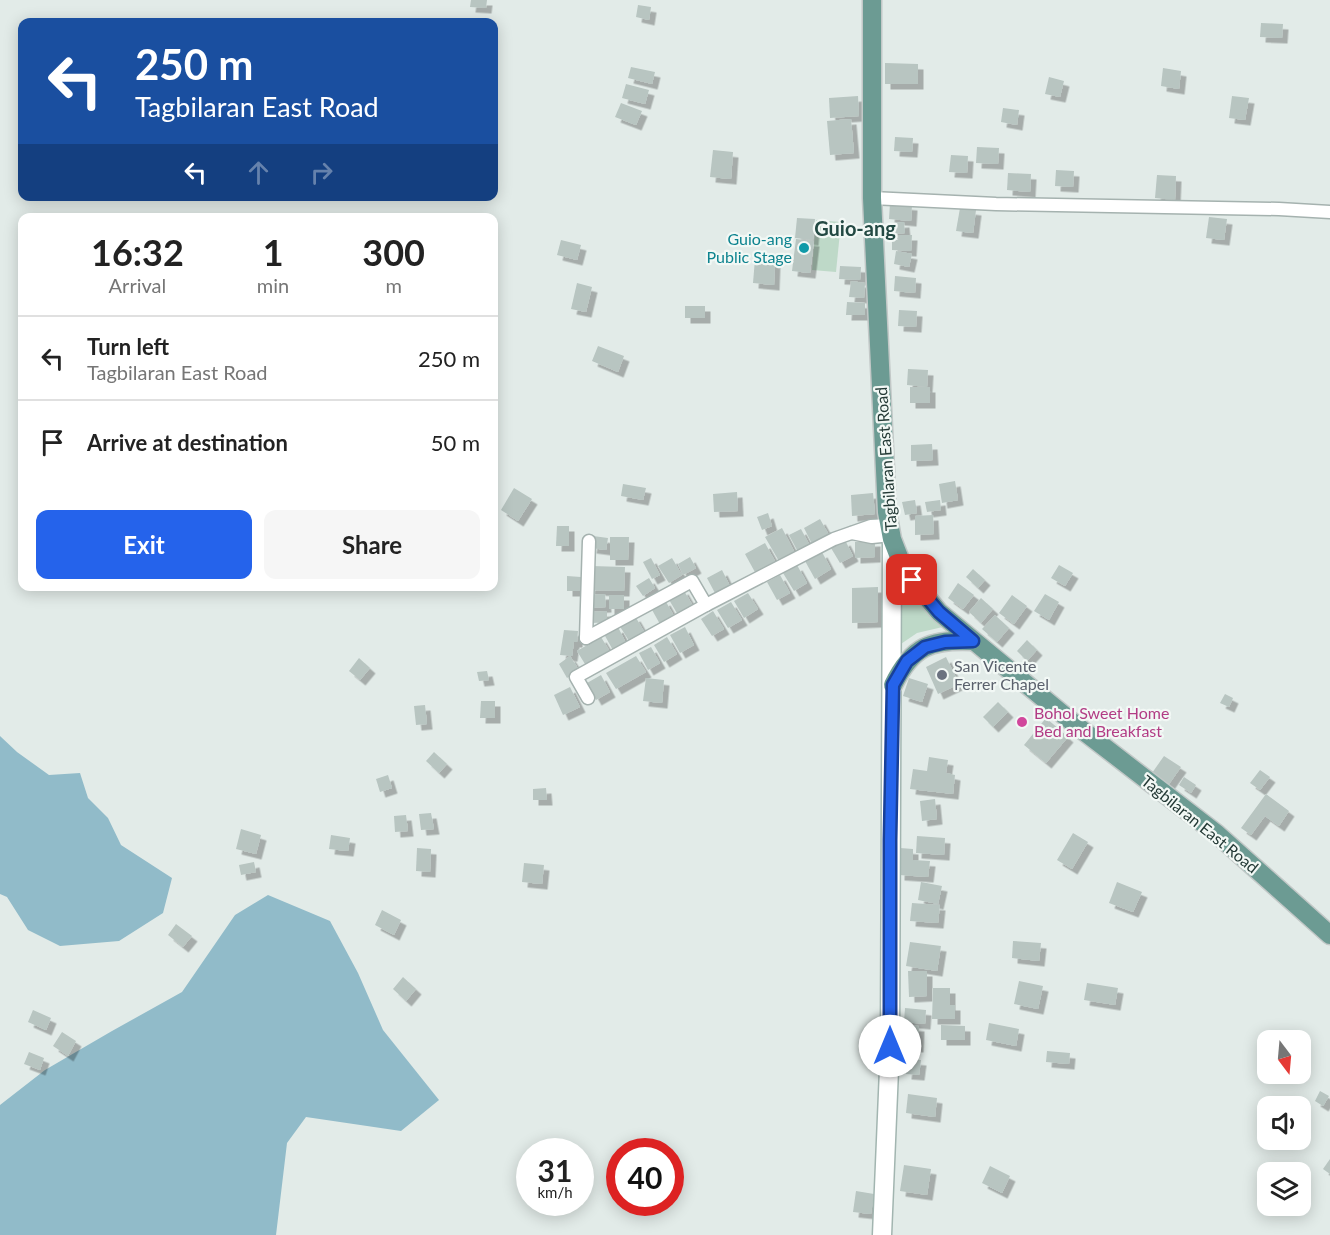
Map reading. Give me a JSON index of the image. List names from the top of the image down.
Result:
{
  "streets": {
    "main road": ["Tagbilaran East Road"]
  },
  "districts": ["Guio-ang"],
  "places": ["Guio-ang Public Stage", "San Vicente Ferrer Chapel", "Bohol Sweet Home Bed and Breakfast"],
  "north": "bottom",
  "page": {
    "turn": ["250 m", "Tagbilaran East Road"],
    "eta": [
      "16:32",
      "Arrival",
      "1",
      "min",
      "300",
      "m"
    ],
    "list": [
      {
        "name": "Turn left",
        "note": "Tagbilaran East Road",
        "value": "250 m"
      },
      {
        "name": "Arrive at destination",
        "value": "50 m"
      }
    ],
    "buttons": ["Exit", "Share"],
    "speed": "31 km/h",
    "limit": "40"
  }
}
